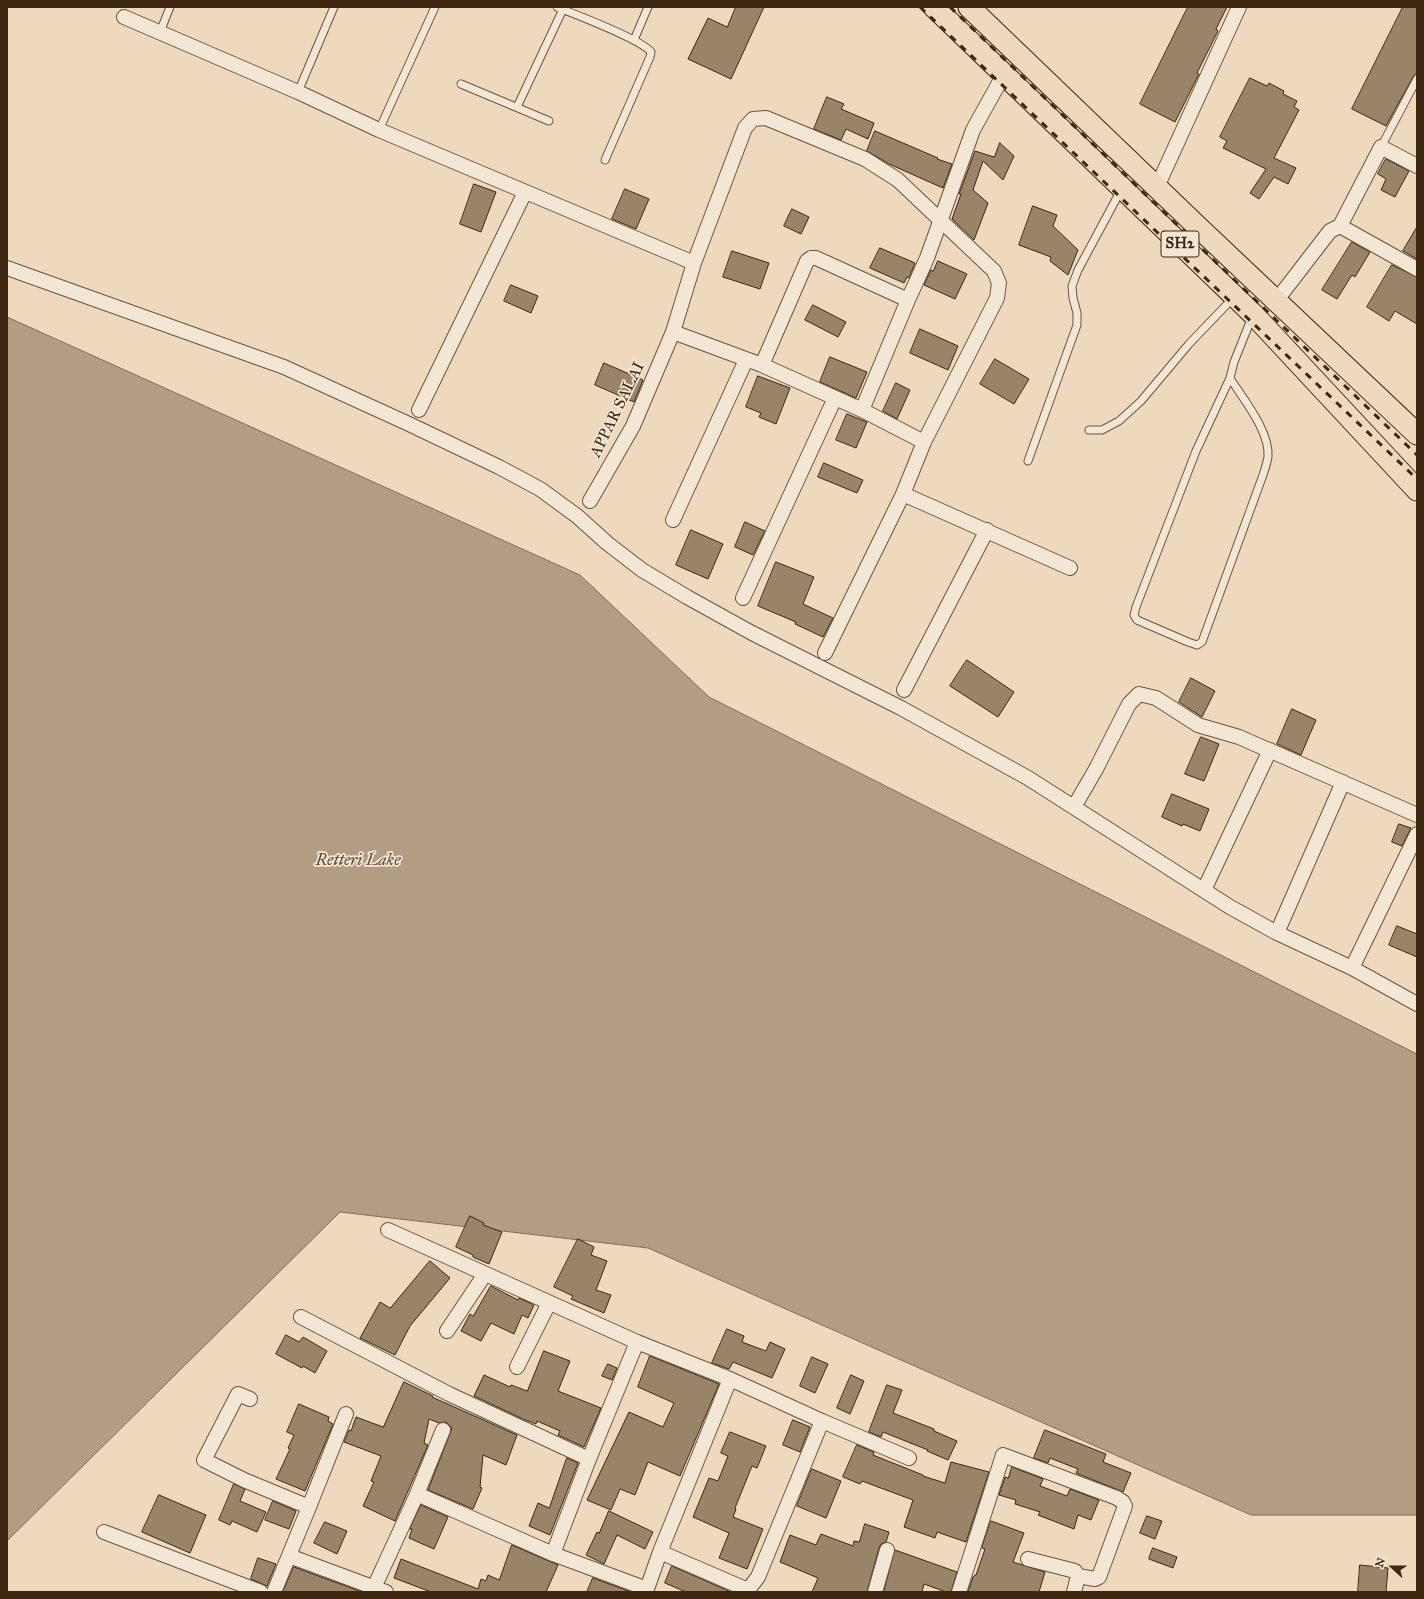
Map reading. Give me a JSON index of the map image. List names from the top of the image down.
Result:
{
  "streets": {
    "main road": ["SH2"],
    "street": ["APPAR SALAI"]
  },
  "water": ["Retteri Lake"],
  "north": "left"
}
